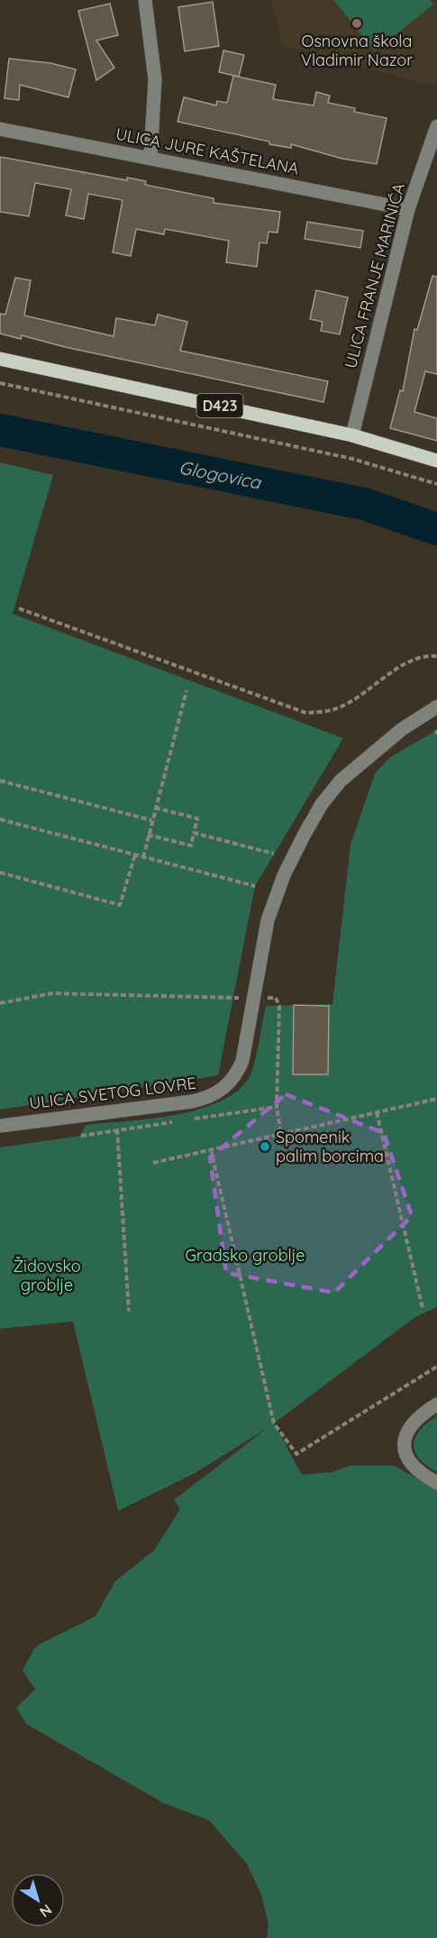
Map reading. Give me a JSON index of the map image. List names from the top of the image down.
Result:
{
  "streets": {
    "main road": ["D423"],
    "street": ["ULICA JURE KAŠTELANA", "ULICA FRANJE MARINIĆA", "ULICA SVETOG LOVRE"]
  },
  "crossings": [
    ["ULICA JURE KAŠTELANA", "ULICA FRANJE MARINIĆA"],
    ["ULICA FRANJE MARINIĆA", "D423"]
  ],
  "water": ["Glogovica"],
  "parks": ["Gradsko groblje", "Židovsko groblje"],
  "places": ["Osnovna škola Vladimir Nazor", "Spomenik palim borcima"],
  "north": "bottom right"
}
